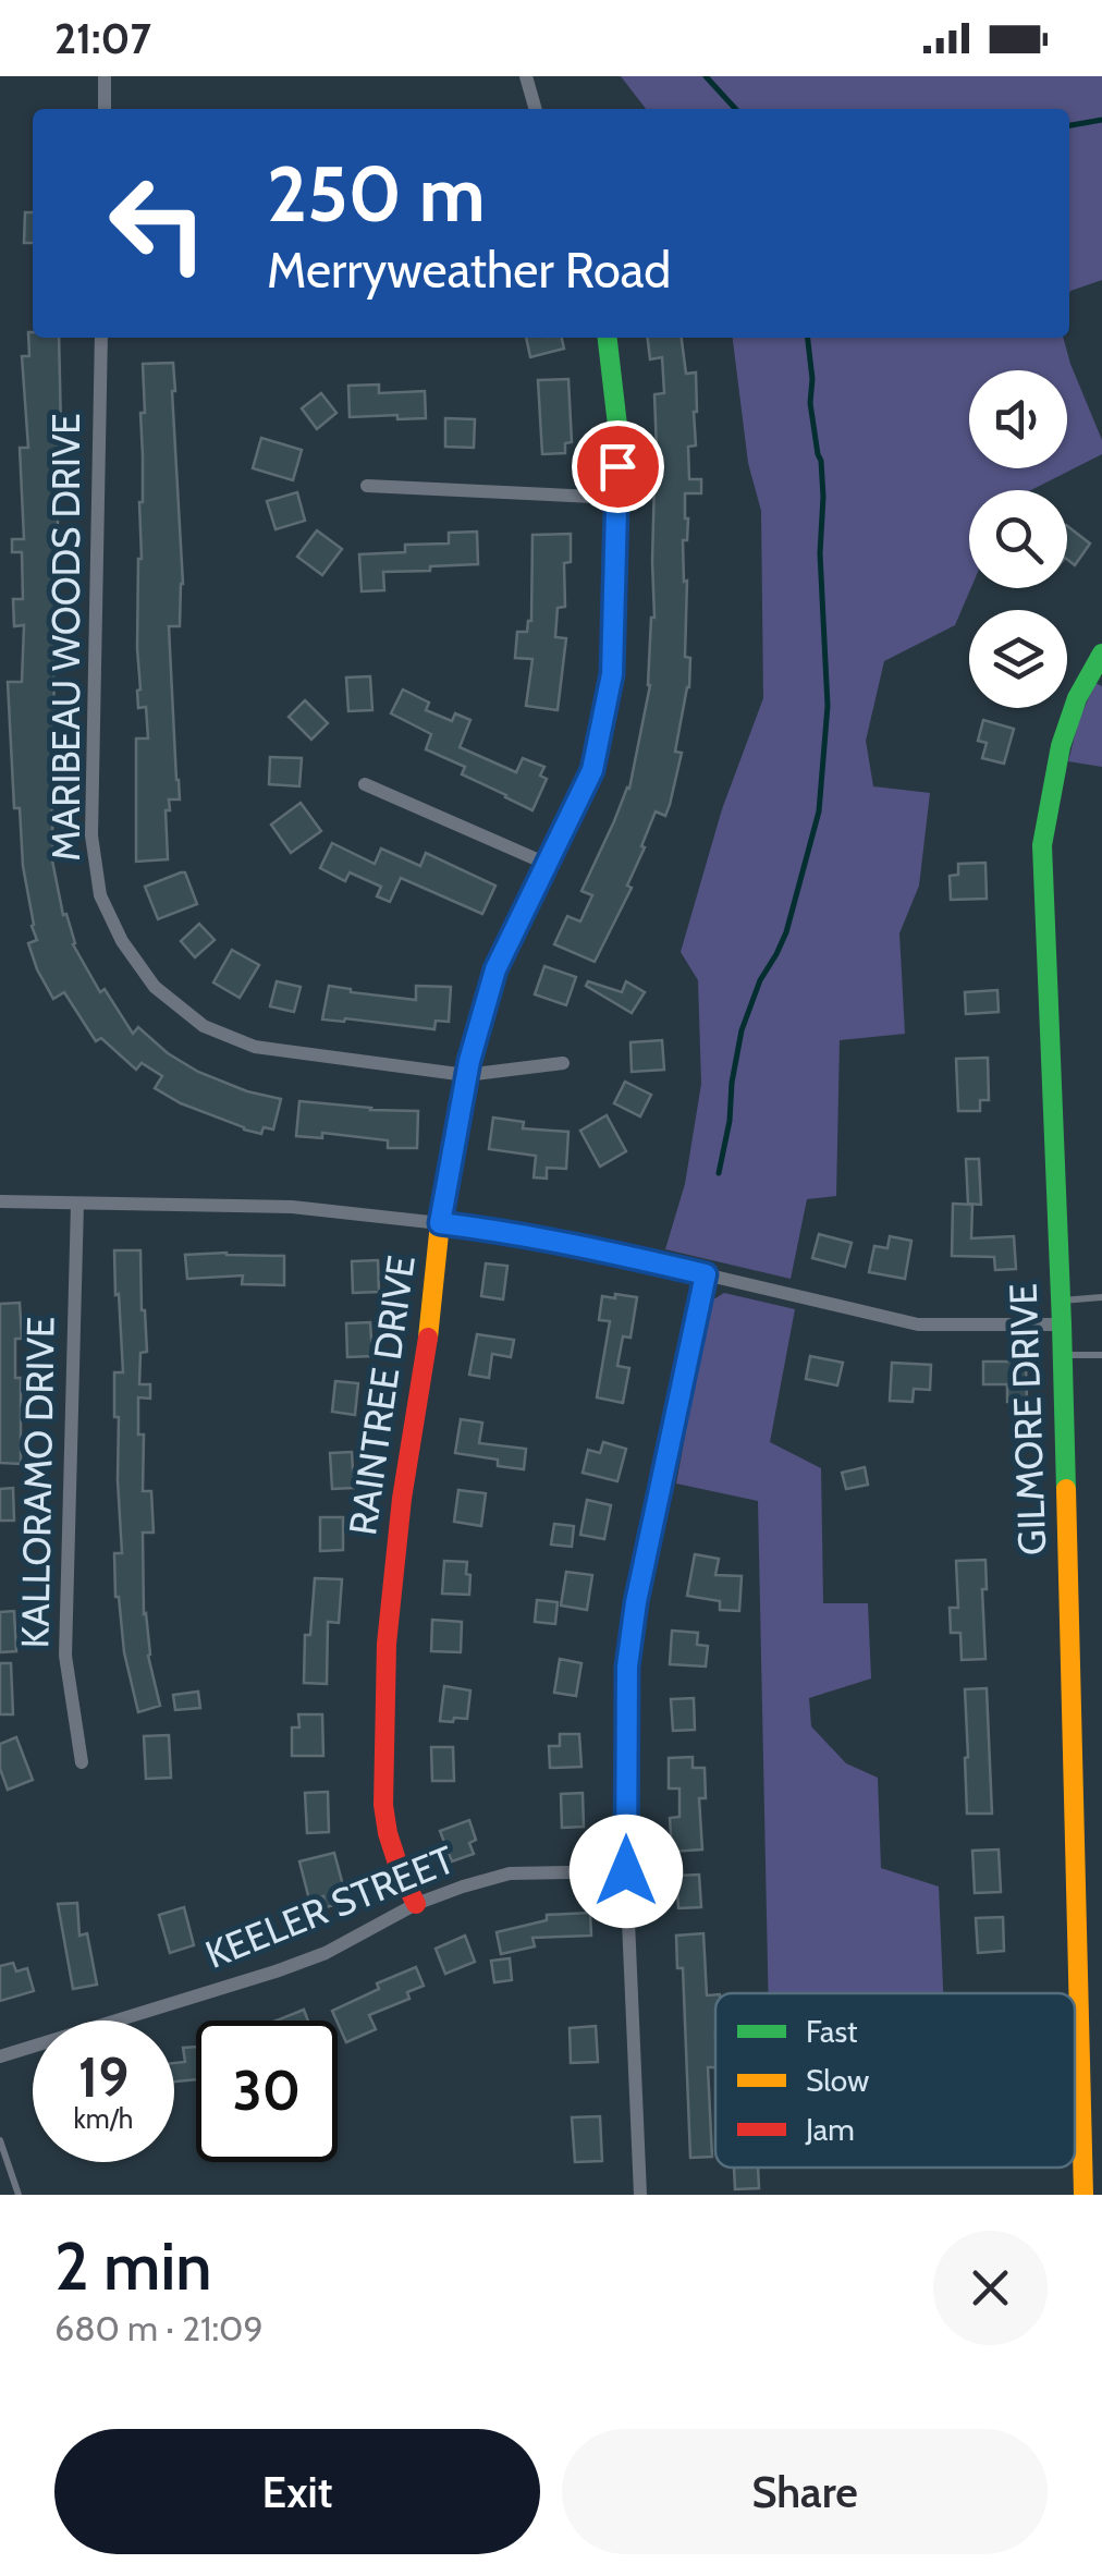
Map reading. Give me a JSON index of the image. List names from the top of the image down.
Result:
{
  "streets": {
    "street": [
      "MARIBEAU WOODS DRIVE",
      "RAINTREE DRIVE",
      "GILMORE DRIVE",
      "KALLORAMO DRIVE",
      "KEELER STREET"
    ]
  },
  "crossings": [
    ["MARIBEAU WOODS DRIVE", "RAINTREE DRIVE"],
    ["RAINTREE DRIVE", "KEELER STREET"]
  ],
  "legend": ["Fast", "Slow", "Jam"],
  "page": {
    "status": "21:07",
    "turn": ["250 m", "Merryweather Road"],
    "speed": "19 km/h",
    "limit": "30",
    "heading": ["2 min", "680 m · 21:09"],
    "buttons": ["Exit", "Share"]
  }
}
